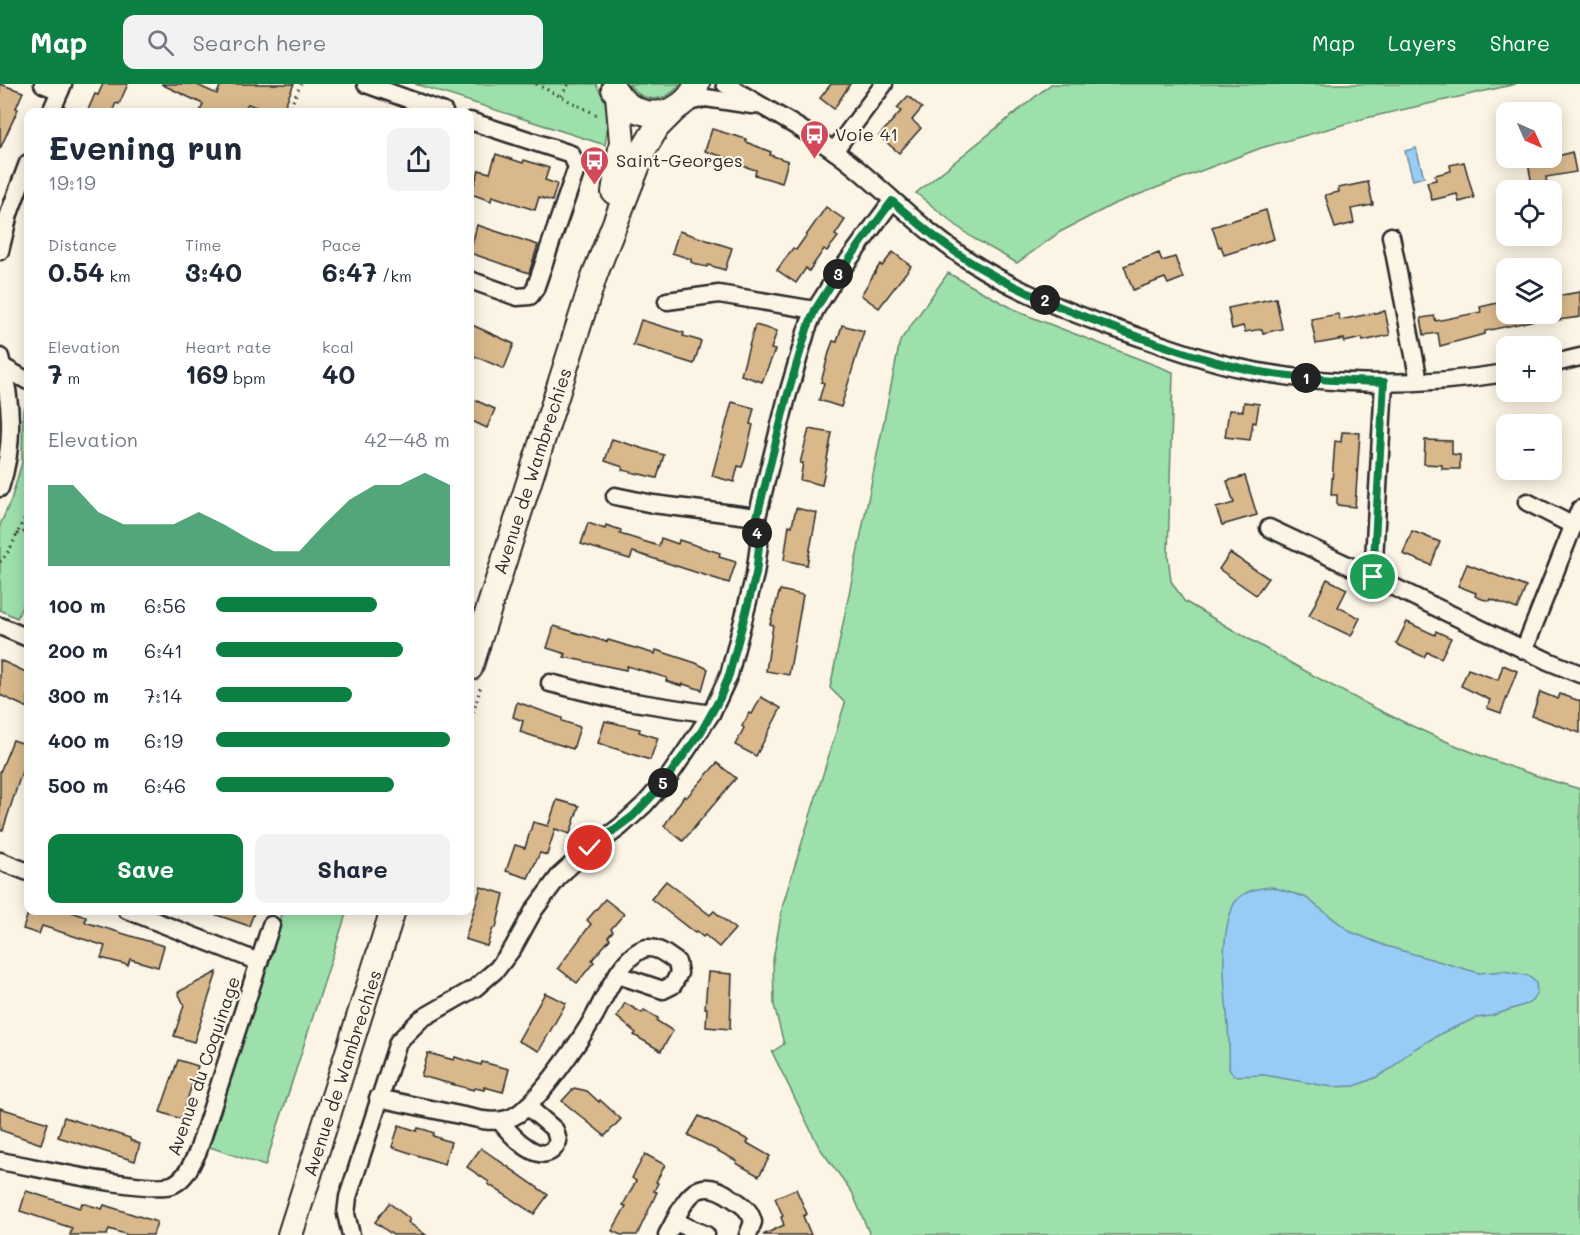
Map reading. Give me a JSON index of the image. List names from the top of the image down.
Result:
{
  "streets": {
    "main road": ["Avenue de Wambrechies"],
    "street": ["Avenue du Coquinage"]
  },
  "places": {
    "bus stop": ["Voie 41", "Saint-Georges"]
  },
  "north": "bottom right",
  "page": {
    "header": "Map",
    "search": "Search here",
    "nav": ["Map", "Layers", "Share"],
    "map_buttons": ["+", "−"],
    "heading": ["Evening run", "19:19"],
    "stats": [
      ["Distance", "0.54 km"],
      ["Time", "3:40"],
      ["Pace", "6:47 /km"],
      ["Elevation", "7 m"],
      ["Heart rate", "169 bpm"],
      ["kcal", "40"]
    ],
    "pins": [
      "3",
      "2",
      "1",
      "4",
      "5"
    ],
    "chart": ["Elevation", "42–48 m"],
    "list": [
      {
        "name": "100 m",
        "note": "6:56"
      },
      {
        "name": "200 m",
        "note": "6:41"
      },
      {
        "name": "300 m",
        "note": "7:14"
      },
      {
        "name": "400 m",
        "note": "6:19"
      },
      {
        "name": "500 m",
        "note": "6:46"
      }
    ],
    "buttons": ["Save", "Share"]
  }
}
